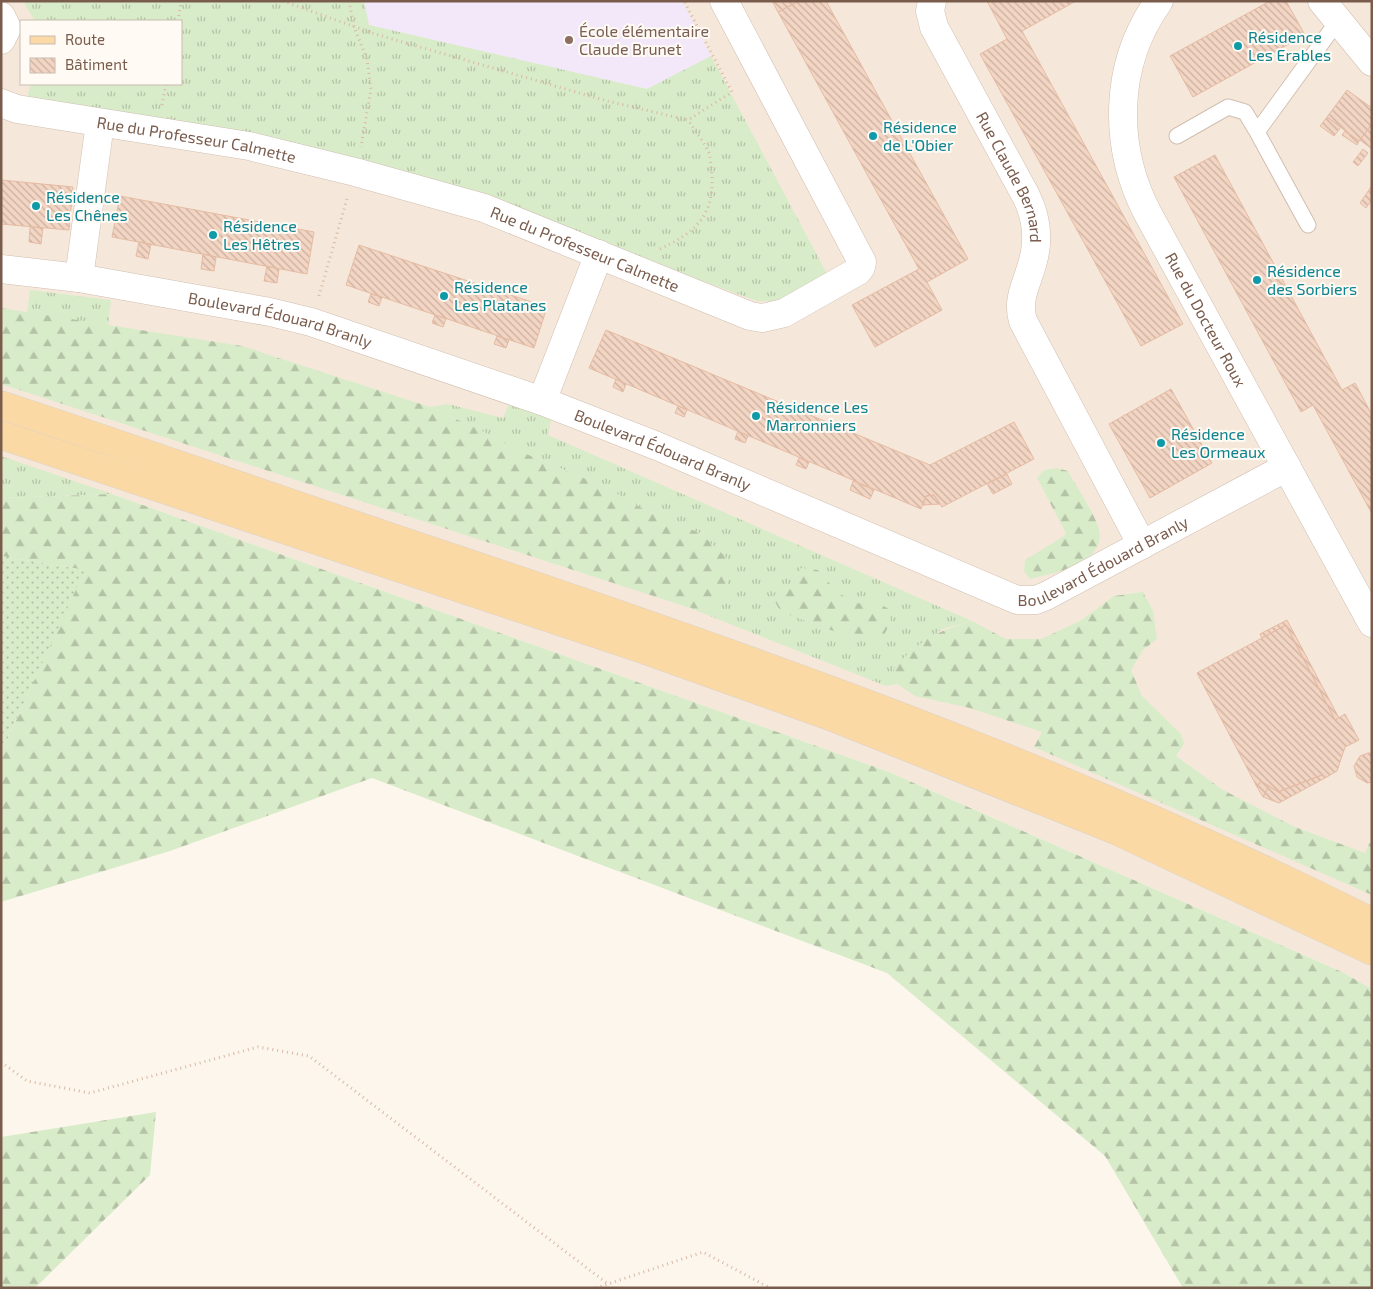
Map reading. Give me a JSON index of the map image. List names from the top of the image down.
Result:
{
  "streets": {
    "street": [
      "Rue du Professeur Calmette",
      "Rue Claude Bernard",
      "Rue du Docteur Roux",
      "Boulevard Édouard Branly"
    ]
  },
  "crossings": [
    ["Rue Claude Bernard", "Boulevard Édouard Branly"],
    ["Rue du Docteur Roux", "Boulevard Édouard Branly"]
  ],
  "places": [
    "École élémentaire Claude Brunet",
    "Résidence Les Erables",
    "Résidence de L'Obier",
    "Résidence Les Chênes",
    "Résidence Les Hêtres",
    "Résidence des Sorbiers",
    "Résidence Les Platanes",
    "Résidence Les Marronniers",
    "Résidence Les Ormeaux"
  ],
  "legend": ["Route", "Bâtiment"]
}
